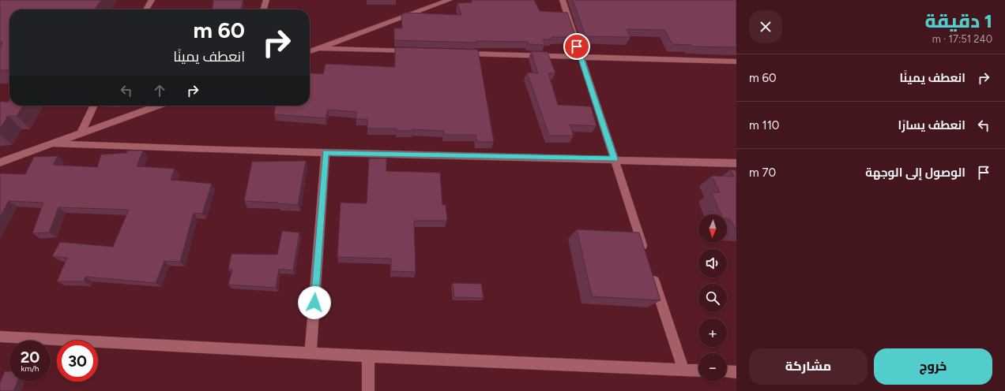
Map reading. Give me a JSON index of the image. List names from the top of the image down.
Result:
{
  "north": "bottom",
  "page": {
    "heading": ["1 دقيقة", "240 m · 17:51"],
    "turn": ["60 m", "انعطف يمينًا"],
    "list": [
      {
        "name": "انعطف يمينًا",
        "value": "60 m"
      },
      {
        "name": "انعطف يسارًا",
        "value": "110 m"
      },
      {
        "name": "الوصول إلى الوجهة",
        "value": "70 m"
      }
    ],
    "map_buttons": ["+", "−"],
    "speed": "20 km/h",
    "limit": "30",
    "buttons": ["خروج", "مشاركة"]
  }
}
